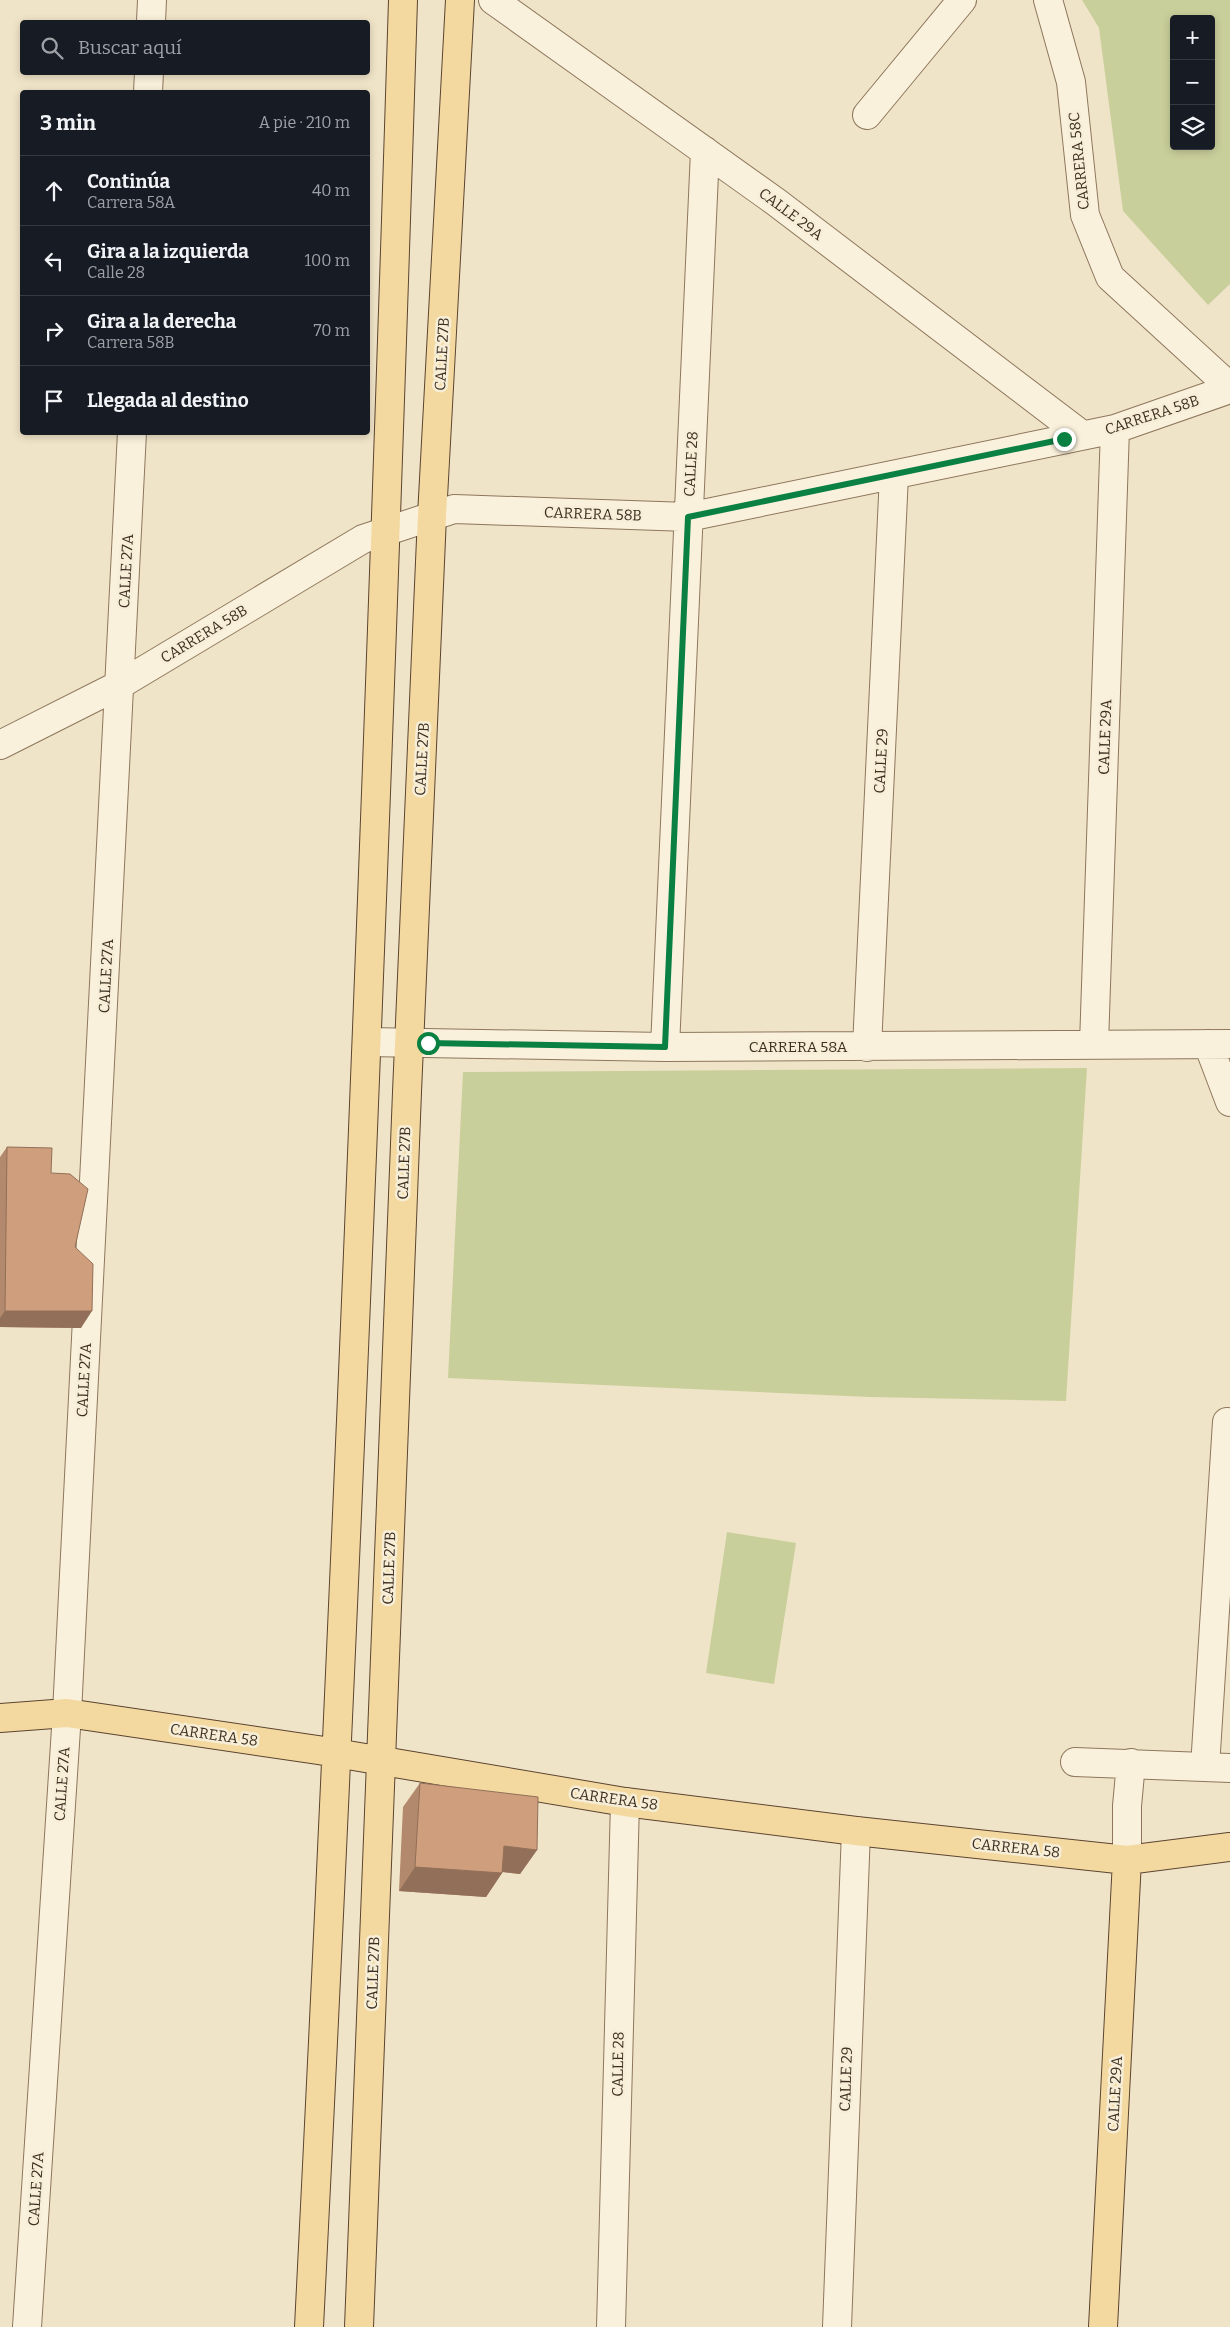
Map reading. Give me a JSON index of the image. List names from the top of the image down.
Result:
{
  "streets": {
    "main road": ["CALLE 29A", "CALLE 27B", "CARRERA 58"],
    "street": [
      "CARRERA 58C",
      "CARRERA 58B",
      "CALLE 28",
      "CALLE 27A",
      "CALLE 29",
      "CARRERA 58A"
    ]
  },
  "crossings": [
    ["CARRERA 58C", "CARRERA 58B"],
    ["CALLE 29A", "CARRERA 58B"],
    ["CALLE 29A", "CALLE 28"],
    ["CALLE 29A", "CARRERA 58A"],
    ["CALLE 29A", "CARRERA 58"],
    ["CALLE 27B", "CARRERA 58B"],
    ["CALLE 27B", "CARRERA 58A"],
    ["CALLE 27B", "CARRERA 58"],
    ["CARRERA 58B", "CALLE 28"],
    ["CARRERA 58B", "CALLE 27A"],
    ["CARRERA 58B", "CALLE 29"],
    ["CALLE 28", "CARRERA 58A"],
    ["CALLE 28", "CARRERA 58"],
    ["CALLE 27A", "CARRERA 58"],
    ["CALLE 29", "CARRERA 58A"],
    ["CALLE 29", "CARRERA 58"]
  ],
  "page": {
    "map_buttons": ["+", "−"],
    "search": "Buscar aquí",
    "heading": ["3 min", "A pie · 210 m"],
    "list": [
      ["Continúa", "Carrera 58A", "40 m"],
      ["Gira a la izquierda", "Calle 28", "100 m"],
      ["Gira a la derecha", "Carrera 58B", "70 m"],
      "Llegada al destino"
    ]
  }
}
